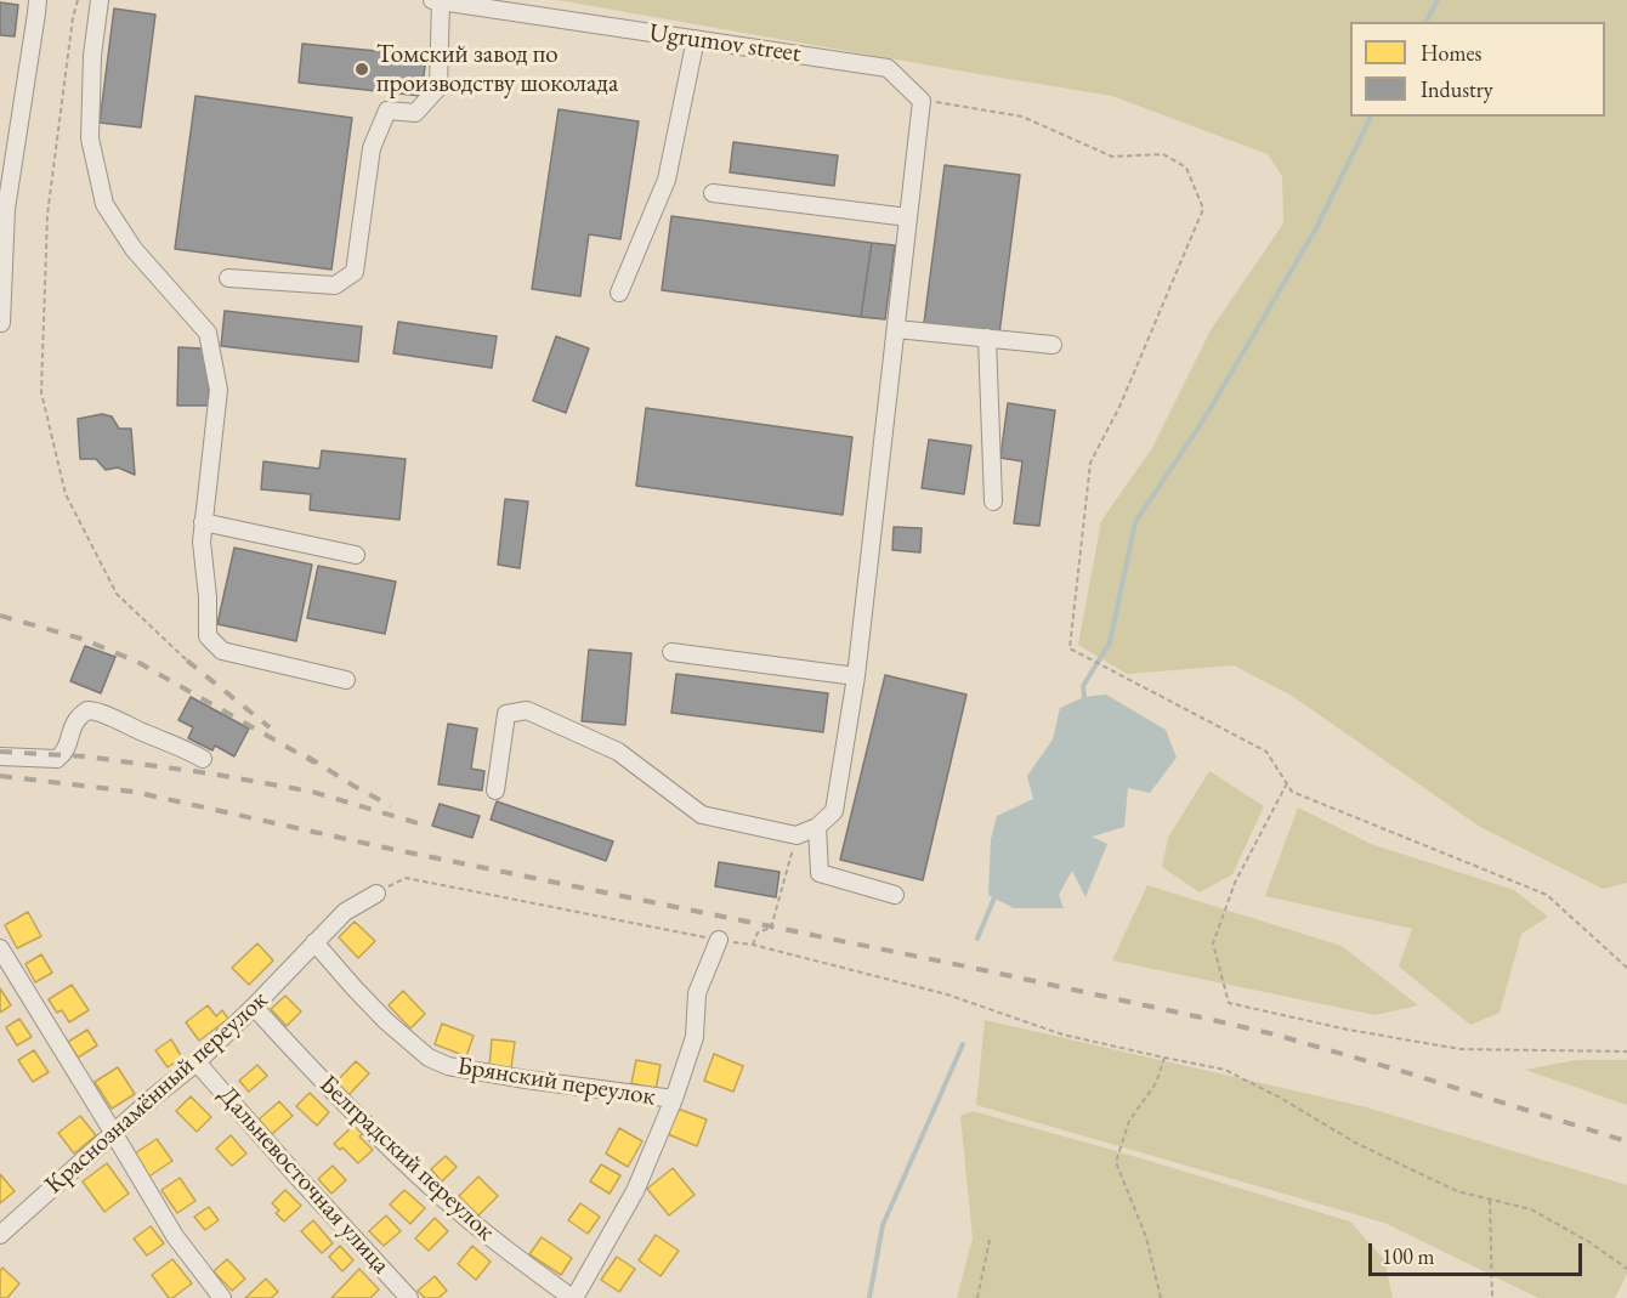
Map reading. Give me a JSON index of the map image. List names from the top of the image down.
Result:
{
  "streets": {
    "street": [
      "Ugrumov street",
      "Брянский переулок",
      "Краснознамённый переулок",
      "Белградский переулок",
      "Дальневосточная улица"
    ]
  },
  "crossings": [
    ["Брянский переулок", "Краснознамённый переулок"],
    ["Краснознамённый переулок", "Белградский переулок"],
    ["Краснознамённый переулок", "Дальневосточная улица"]
  ],
  "places": ["Томский завод по производству шоколада"],
  "legend": ["Homes", "Industry"],
  "scale_bar": "100 m"
}
